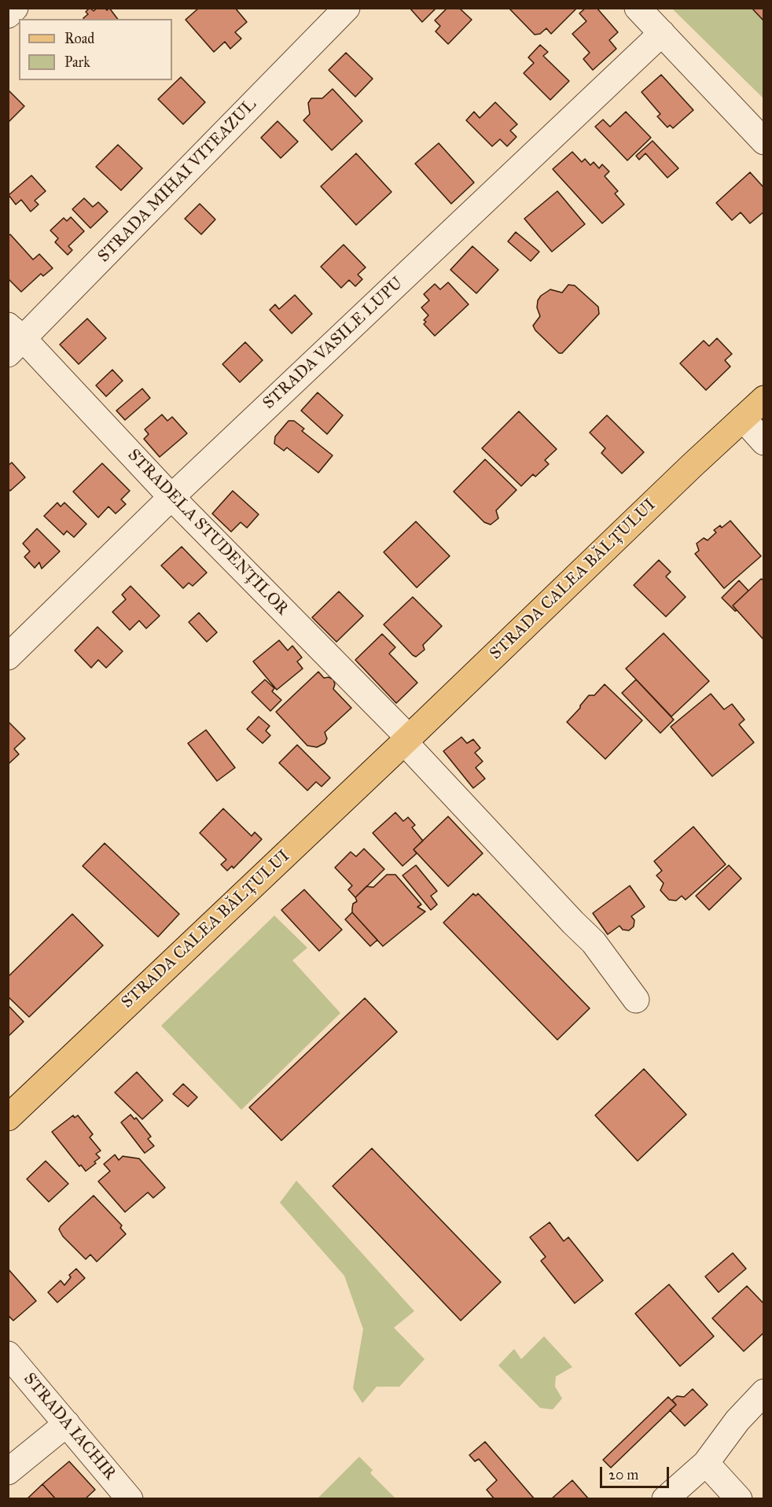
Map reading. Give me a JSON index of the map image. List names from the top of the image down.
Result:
{
  "streets": {
    "main road": ["STRADA CALEA BĂLȚULUI"],
    "street": [
      "STRADA MIHAI VITEAZUL",
      "STRADA VASILE LUPU",
      "STRADELA STUDENȚILOR",
      "STRADA IACHIR"
    ]
  },
  "crossings": [
    ["STRADA MIHAI VITEAZUL", "STRADELA STUDENȚILOR"],
    ["STRADA VASILE LUPU", "STRADELA STUDENȚILOR"],
    ["STRADELA STUDENȚILOR", "STRADA CALEA BĂLȚULUI"]
  ],
  "legend": ["Road", "Park"],
  "scale_bar": "20 m"
}
